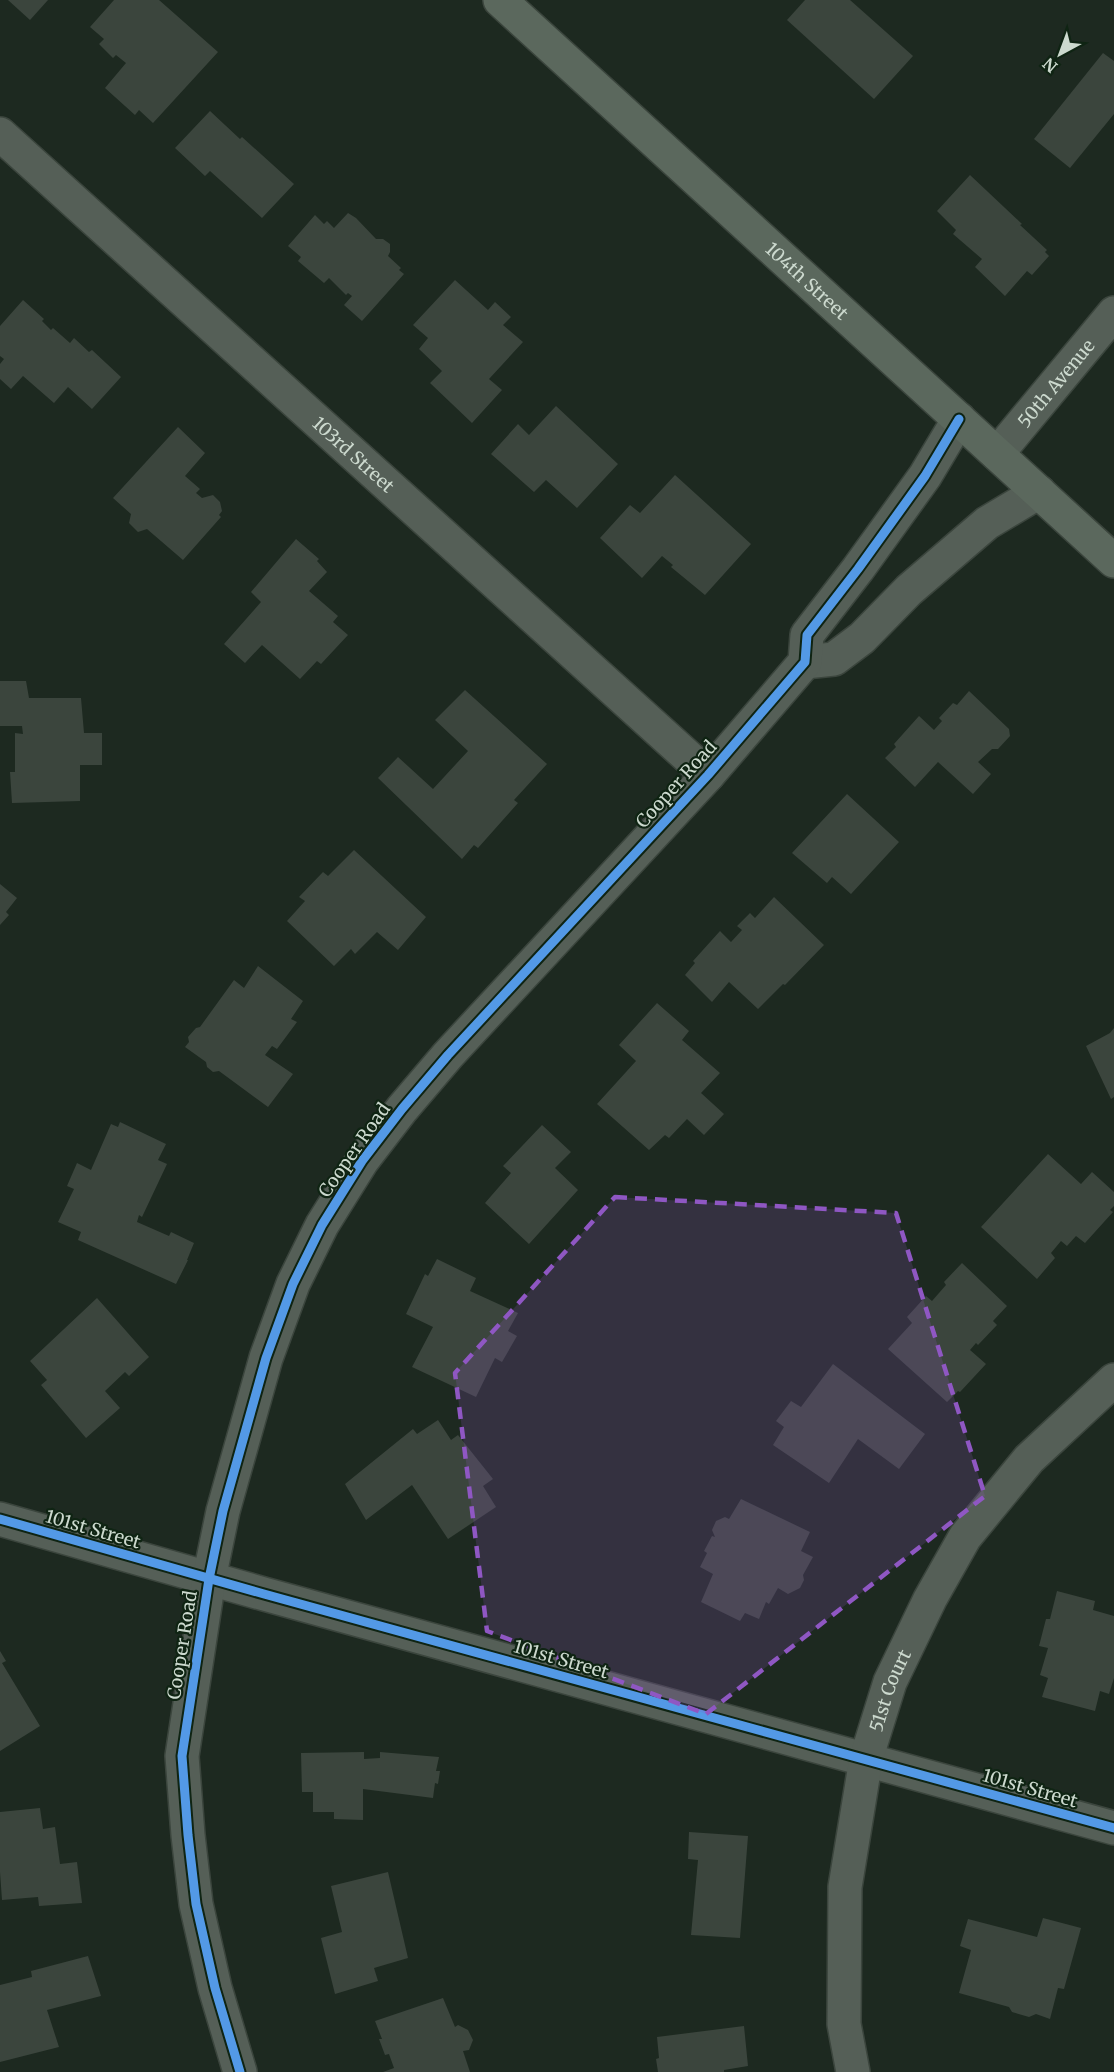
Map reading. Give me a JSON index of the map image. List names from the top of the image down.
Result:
{
  "streets": {
    "main road": ["104th Street"],
    "street": [
      "50th Avenue",
      "103rd Street",
      "Cooper Road",
      "101st Street",
      "51st Court"
    ]
  },
  "crossings": [
    ["104th Street", "50th Avenue"],
    ["103rd Street", "Cooper Road"],
    ["Cooper Road", "101st Street"],
    ["101st Street", "51st Court"]
  ],
  "north": "bottom left"
}
